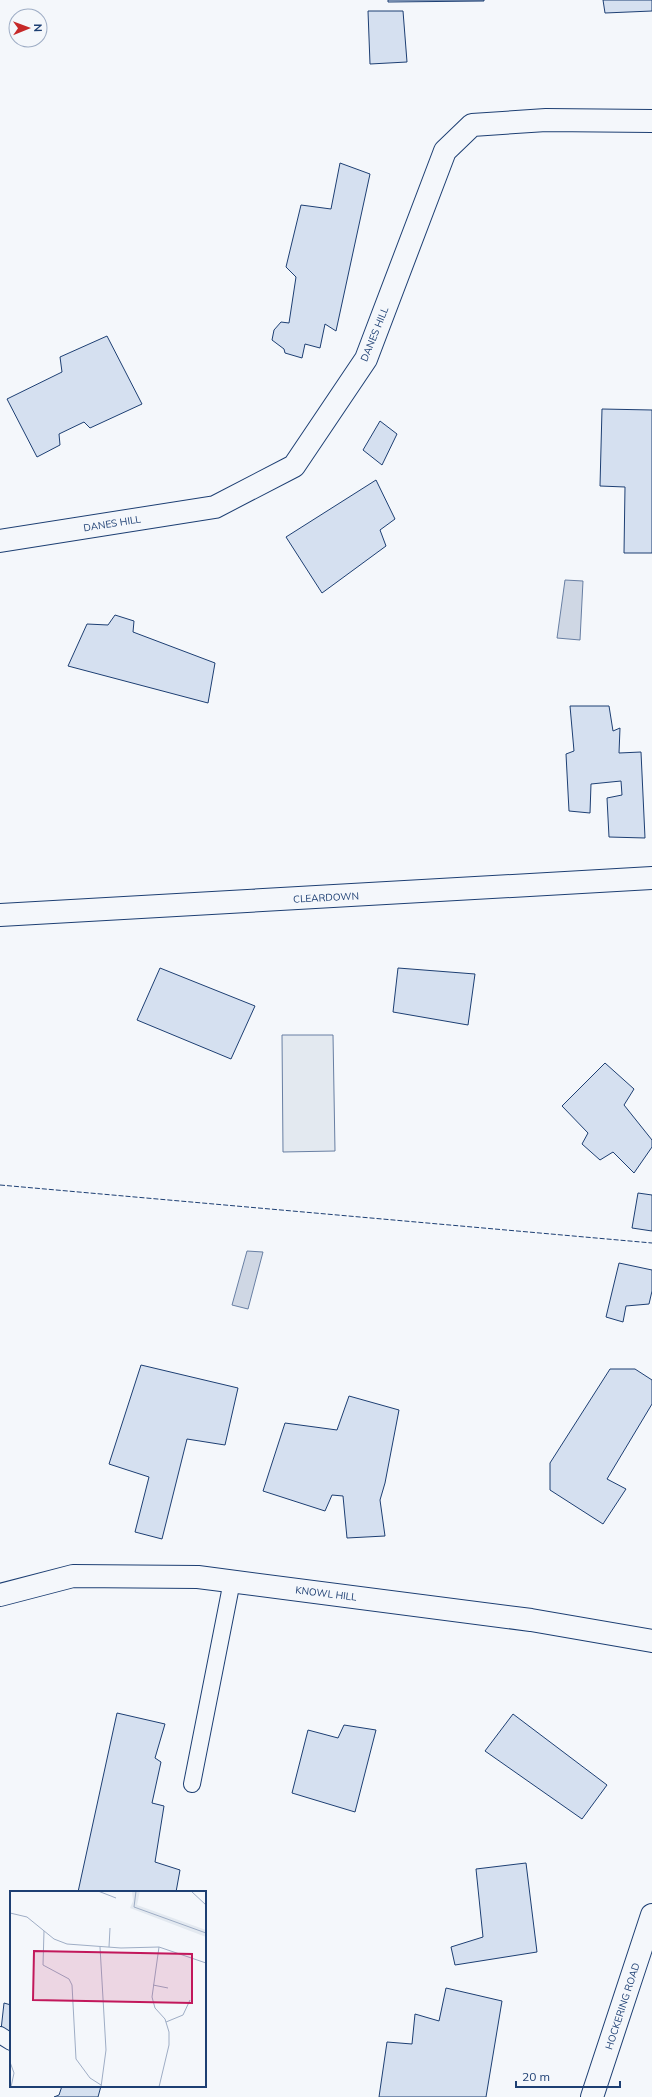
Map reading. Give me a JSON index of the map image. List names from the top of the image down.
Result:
{
  "streets": {
    "street": [
      "DANES HILL",
      "CLEARDOWN",
      "KNOWL HILL",
      "HOCKERING ROAD"
    ]
  },
  "scale_bar": "20 m",
  "north": "right"
}
